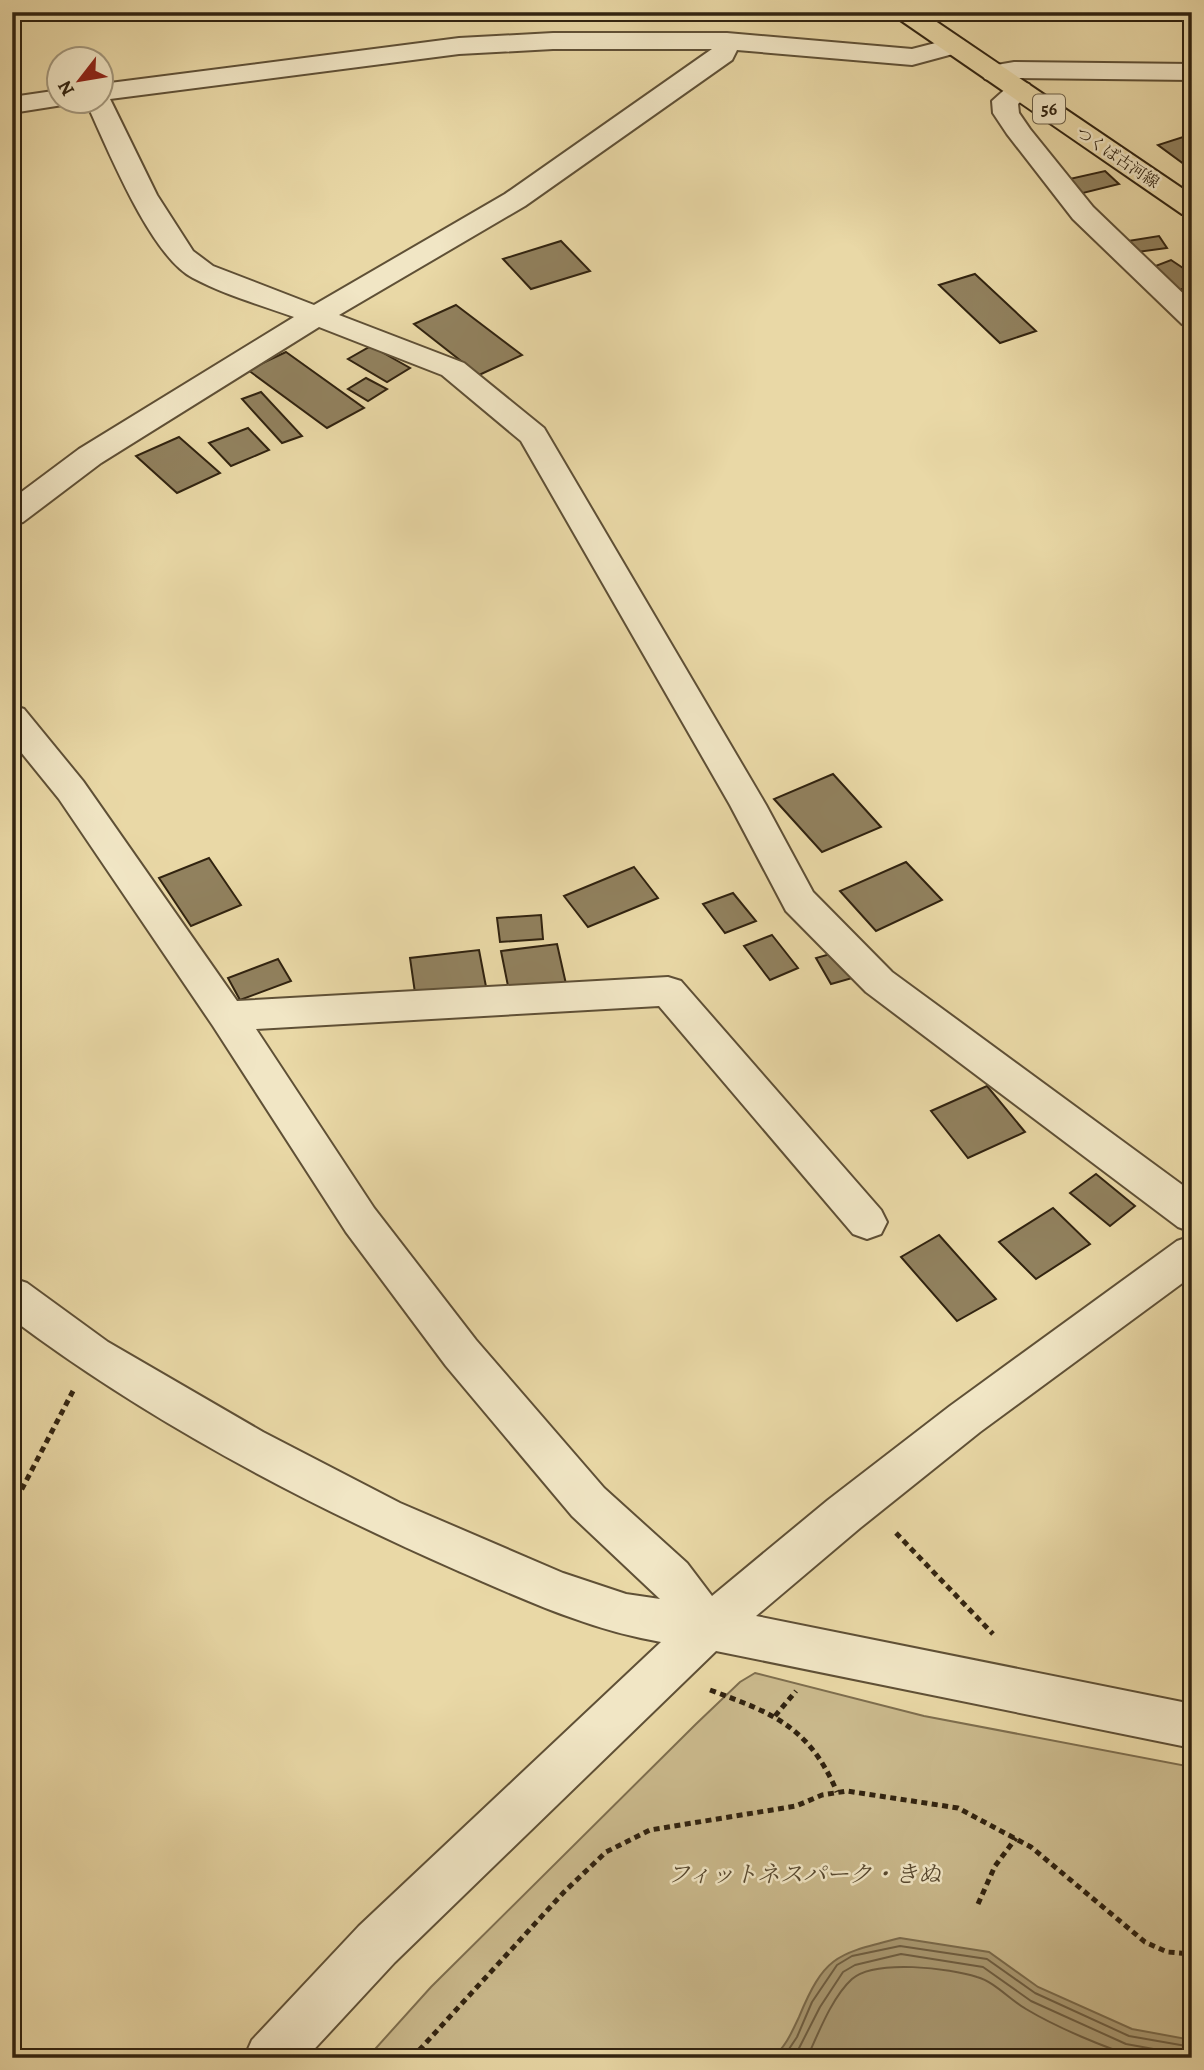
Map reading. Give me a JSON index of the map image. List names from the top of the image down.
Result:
{
  "streets": {
    "main road": ["56", "つくば古河線"]
  },
  "parks": ["フィットネスパーク・きぬ"],
  "north": "bottom left"
}
